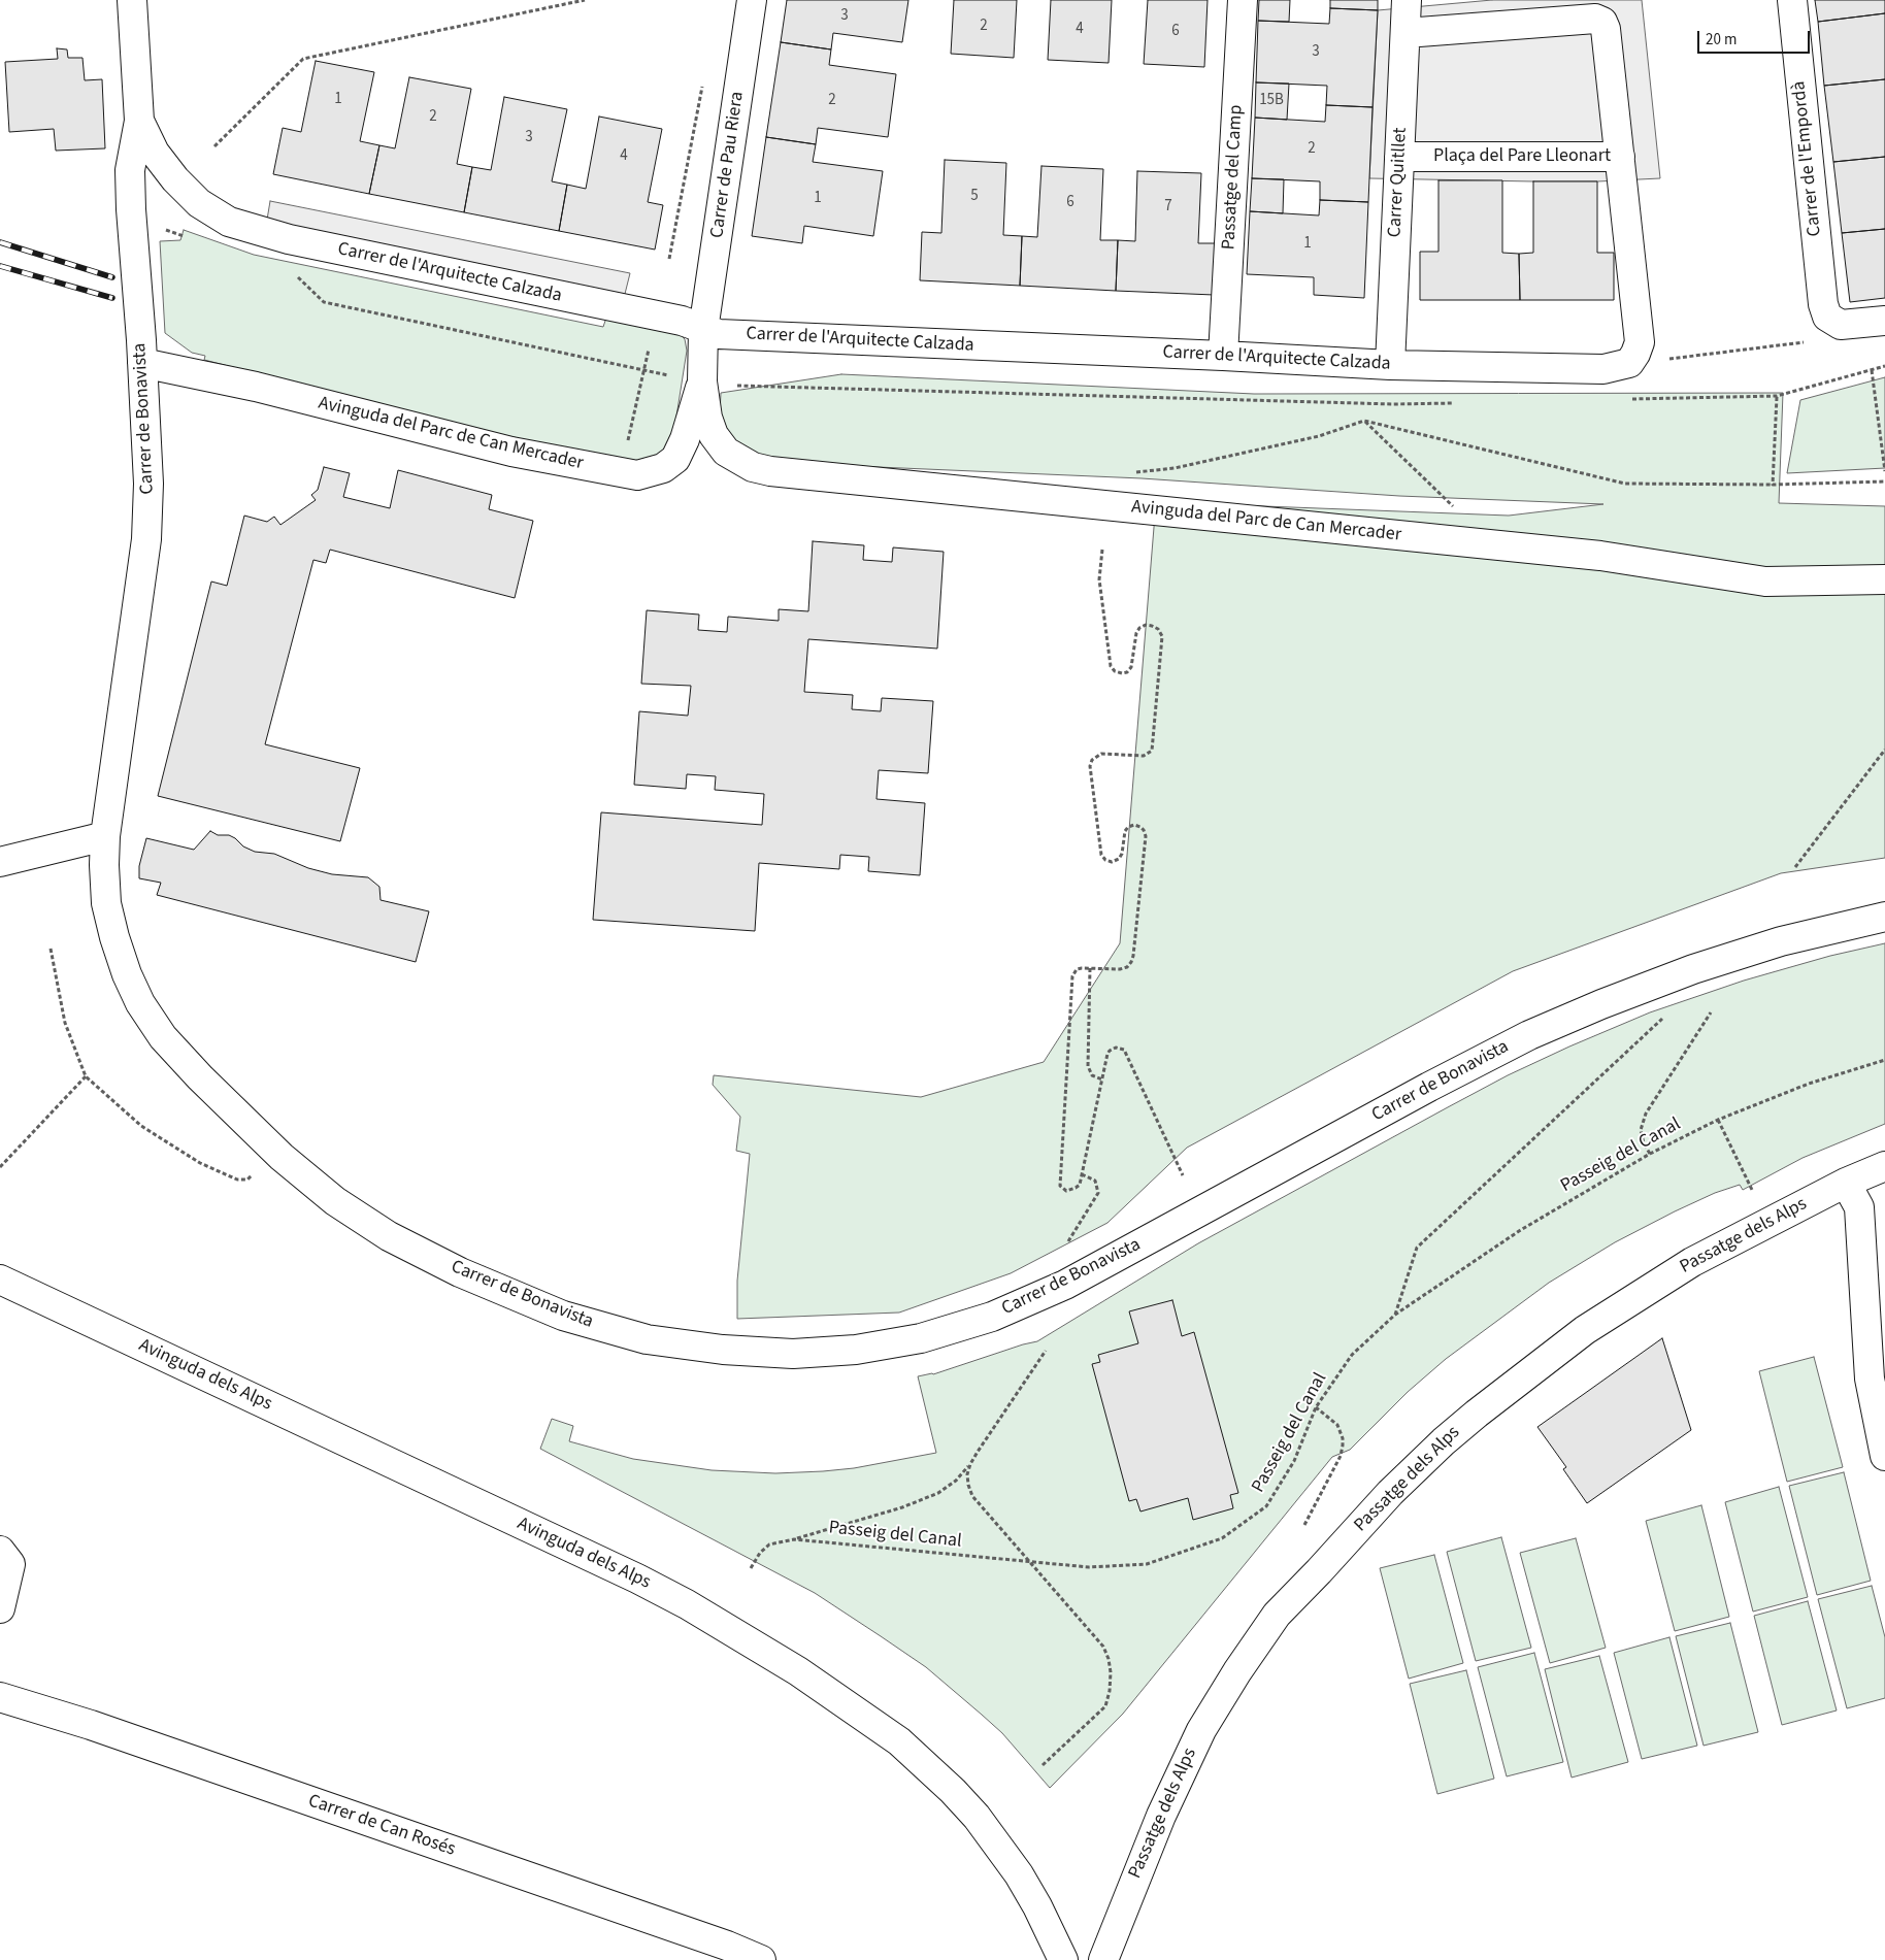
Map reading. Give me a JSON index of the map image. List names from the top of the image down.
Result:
{
  "streets": {
    "street": [
      "Plaça del Pare Lleonart",
      "Carrer de l'Empordà",
      "Carrer de Pau Riera",
      "Passatge del Camp",
      "Carrer Quitllet",
      "Carrer de l'Arquitecte Calzada",
      "Carrer de Bonavista",
      "Avinguda del Parc de Can Mercader",
      "Passatge dels Alps",
      "Avinguda dels Alps",
      "Carrer de Can Rosés"
    ],
    "path": ["Passeig del Canal"]
  },
  "crossings": [
    ["Plaça del Pare Lleonart", "Carrer Quitllet"],
    ["Plaça del Pare Lleonart", "Carrer de l'Arquitecte Calzada"],
    ["Carrer de Pau Riera", "Carrer de l'Arquitecte Calzada"],
    ["Carrer de Pau Riera", "Avinguda del Parc de Can Mercader"],
    ["Passatge del Camp", "Carrer de l'Arquitecte Calzada"],
    ["Carrer Quitllet", "Carrer de l'Arquitecte Calzada"],
    ["Carrer de l'Arquitecte Calzada", "Carrer de Bonavista"],
    ["Carrer de l'Arquitecte Calzada", "Avinguda del Parc de Can Mercader"],
    ["Carrer de Bonavista", "Avinguda del Parc de Can Mercader"]
  ],
  "house_numbers": [
    "3",
    "2",
    "4",
    "6",
    "3",
    "1",
    "2",
    "15B",
    "2",
    "3",
    "2",
    "4",
    "5",
    "1",
    "6",
    "7",
    "1"
  ],
  "scale_bar": "20 m"
}
